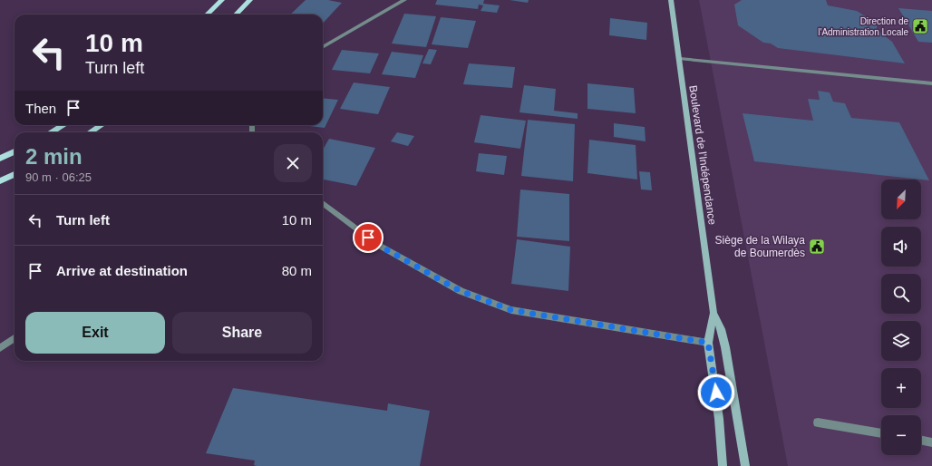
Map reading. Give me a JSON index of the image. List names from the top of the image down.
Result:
{
  "streets": {
    "main road": ["Boulevard de l'Indépendance"]
  },
  "places": {
    "public building": ["Direction de l'Administration Locale", "Siège de la Wilaya de Boumerdès"]
  },
  "north": "bottom left",
  "page": {
    "turn": ["10 m", "Turn left"],
    "then": "Then",
    "heading": ["2 min", "90 m · 06:25"],
    "map_buttons": ["+", "−"],
    "list": [
      {
        "name": "Turn left",
        "value": "10 m"
      },
      {
        "name": "Arrive at destination",
        "value": "80 m"
      }
    ],
    "buttons": ["Exit", "Share"]
  }
}
